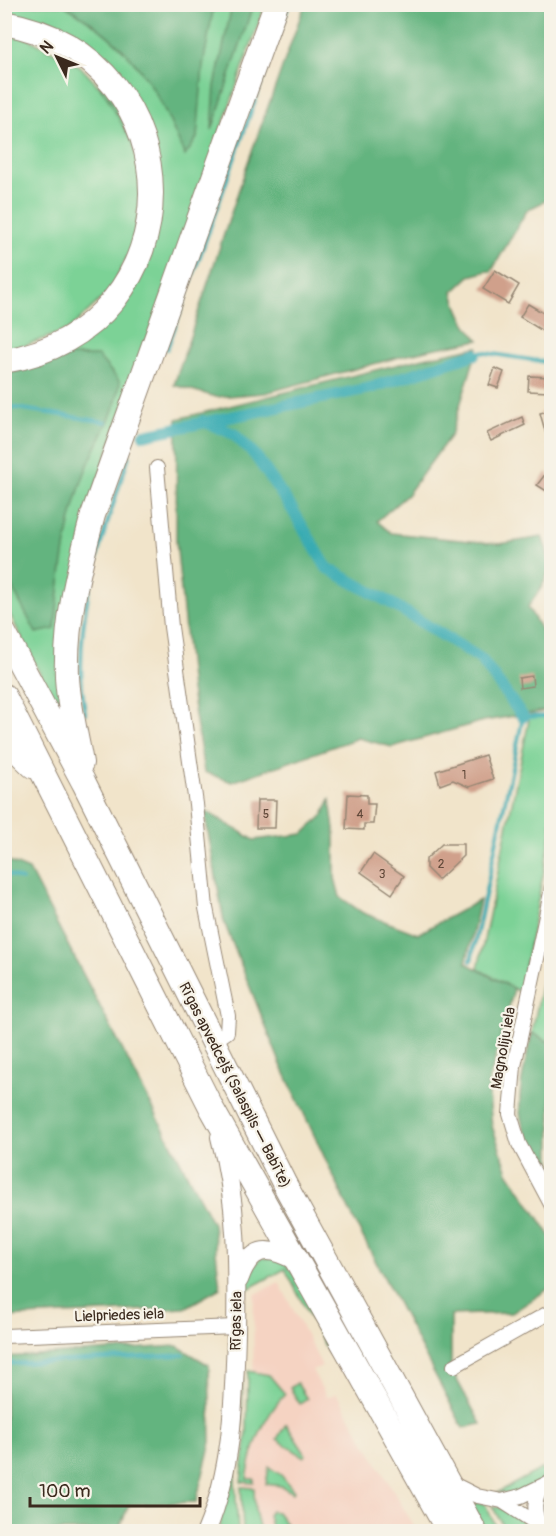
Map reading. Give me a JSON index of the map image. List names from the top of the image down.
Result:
{
  "streets": {
    "highway": ["Rīgas apvedceļš (Salaspils — Babīte)"],
    "main road": ["Rīgas iela"],
    "street": ["Magnoliju iela", "Lielpriedes iela"]
  },
  "crossings": [
    ["Rīgas apvedceļš (Salaspils — Babīte)", "Rīgas iela"],
    ["Lielpriedes iela", "Rīgas iela"]
  ],
  "house_numbers": [
    "1",
    "5",
    "4",
    "2",
    "3"
  ],
  "scale_bar": "100 m",
  "north": "top left"
}
